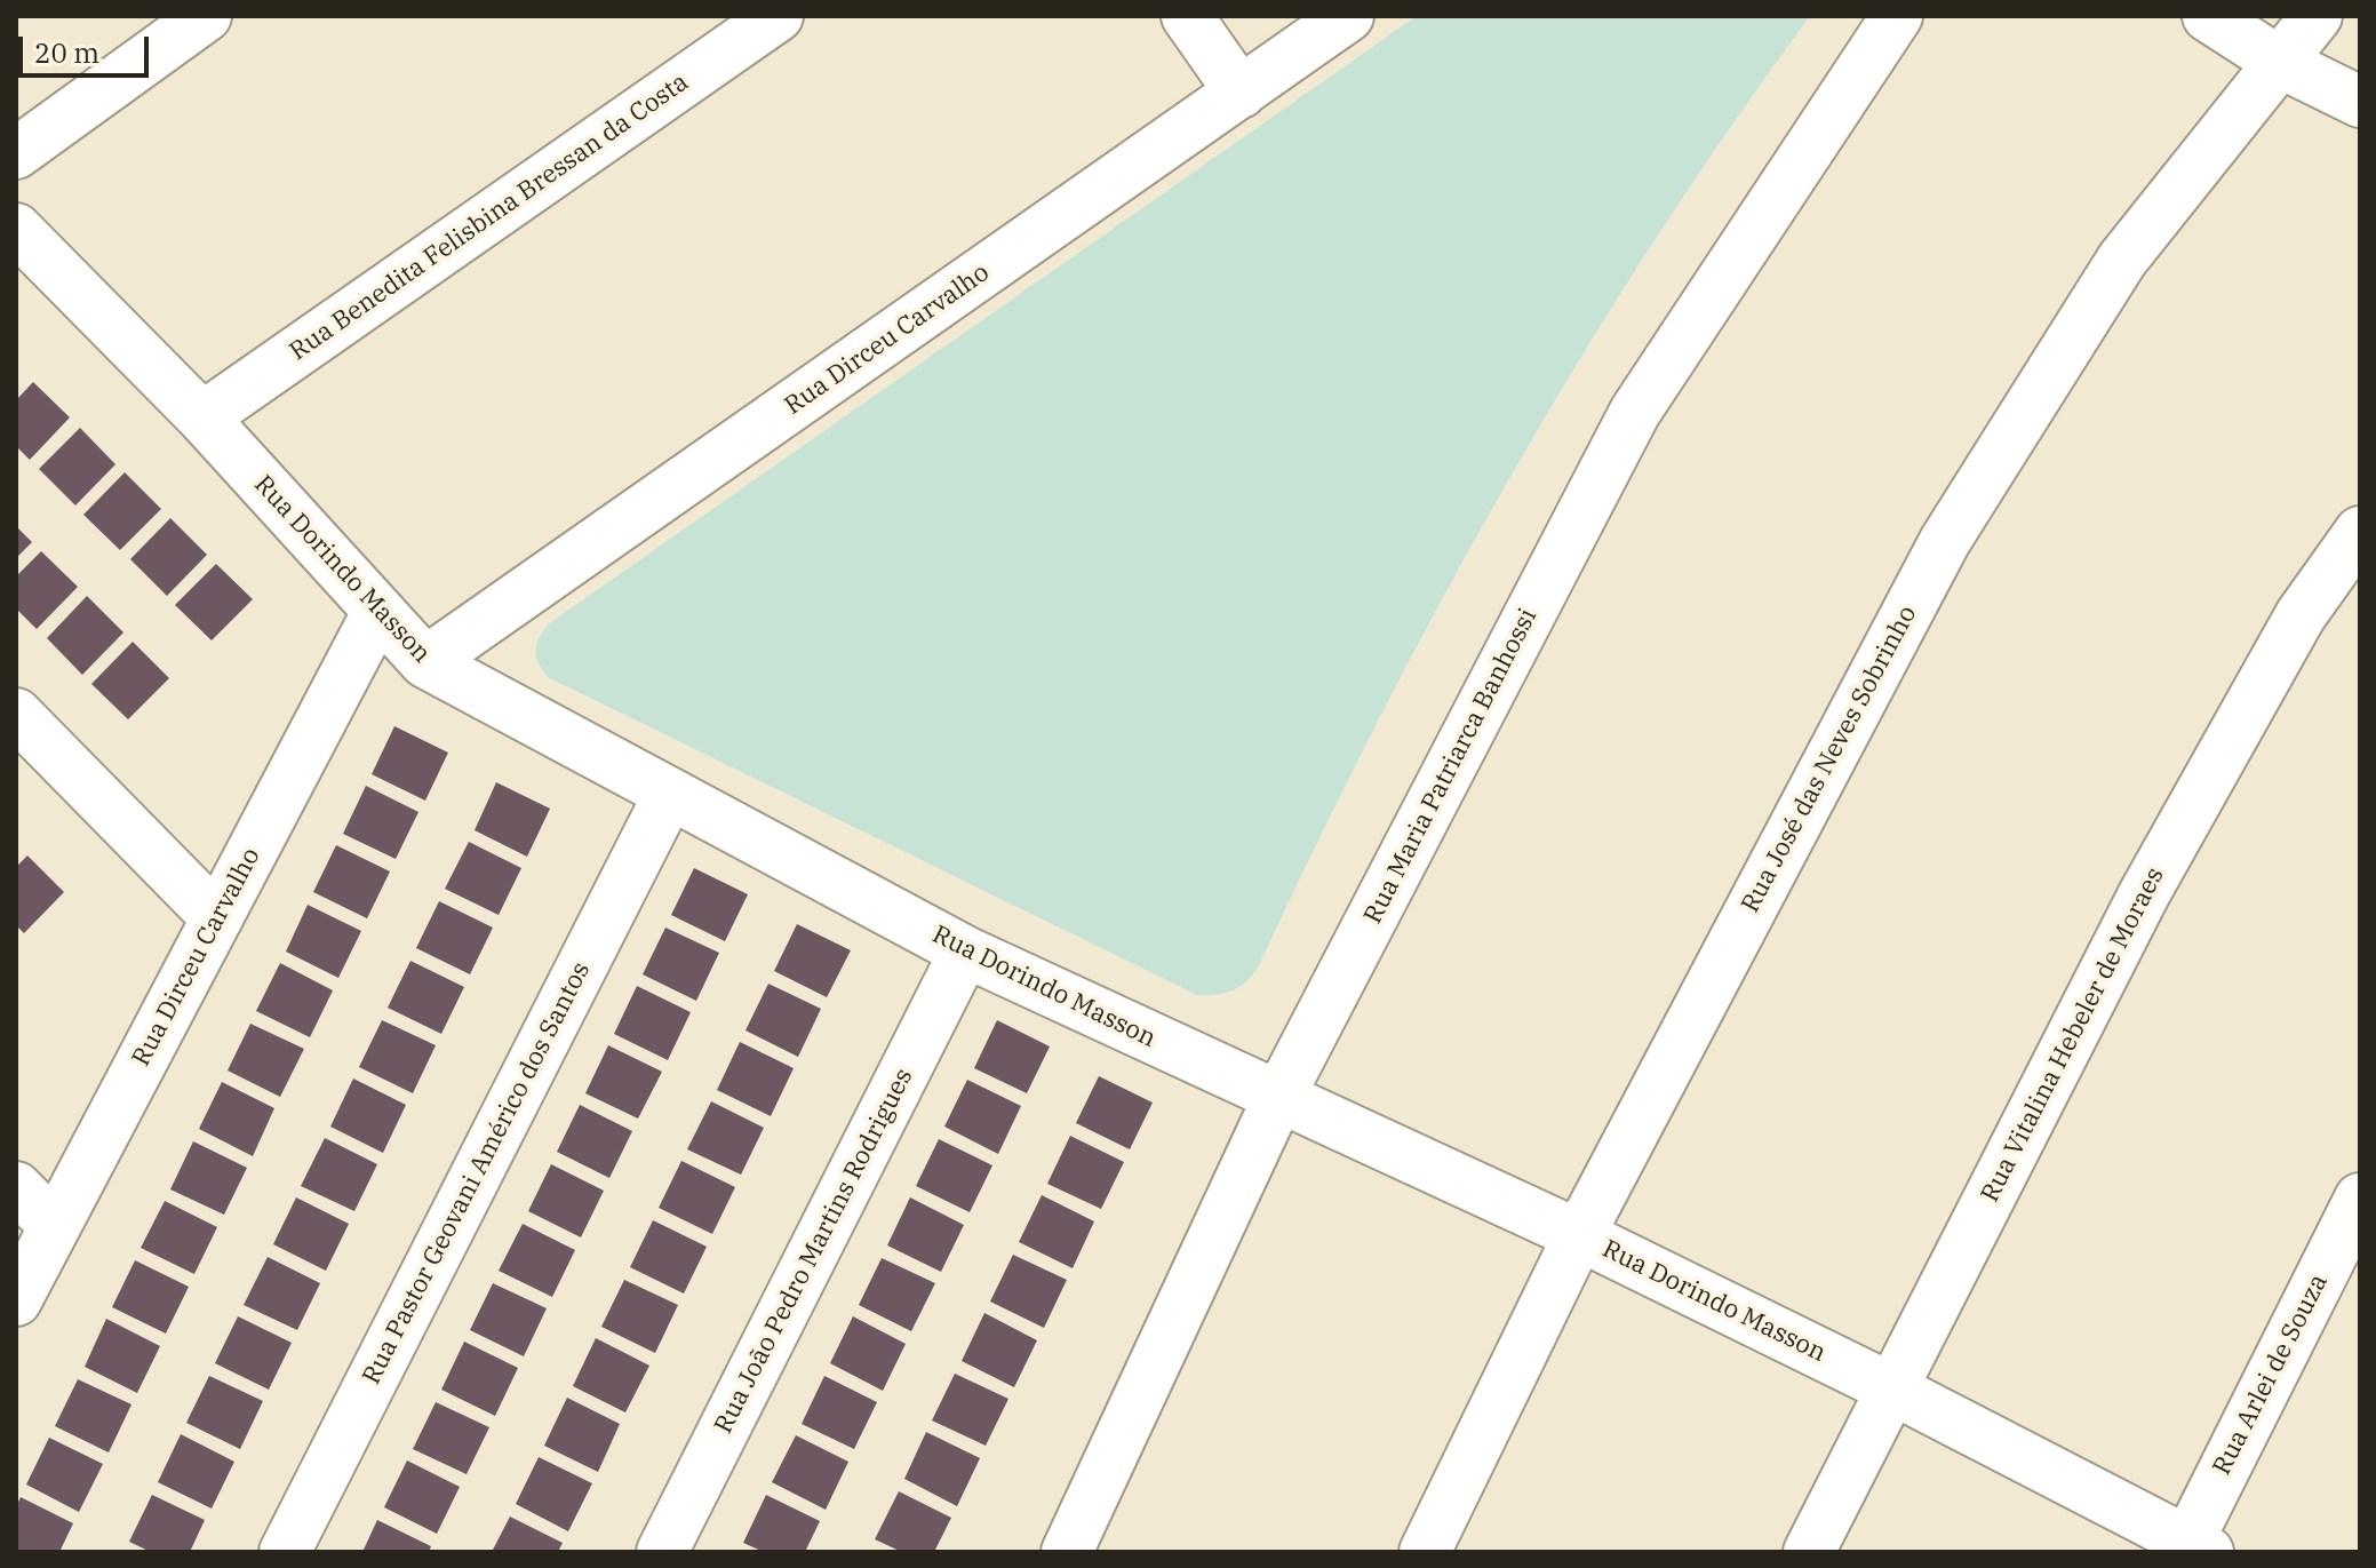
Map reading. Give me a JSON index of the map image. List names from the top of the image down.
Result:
{
  "streets": {
    "street": [
      "Rua Benedita Felisbina Bressan da Costa",
      "Rua Dirceu Carvalho",
      "Rua Dorindo Masson",
      "Rua José das Neves Sobrinho",
      "Rua Maria Patriarca Banhossi",
      "Rua Vitalina Hebeler de Moraes",
      "Rua Pastor Geovani Américo dos Santos",
      "Rua João Pedro Martins Rodrigues",
      "Rua Arlei de Souza"
    ]
  },
  "crossings": [
    ["Rua Benedita Felisbina Bressan da Costa", "Rua Dorindo Masson"],
    ["Rua Dirceu Carvalho", "Rua Dorindo Masson"],
    ["Rua Dorindo Masson", "Rua José das Neves Sobrinho"],
    ["Rua Dorindo Masson", "Rua Maria Patriarca Banhossi"],
    ["Rua Dorindo Masson", "Rua Vitalina Hebeler de Moraes"],
    ["Rua Dorindo Masson", "Rua Pastor Geovani Américo dos Santos"],
    ["Rua Dorindo Masson", "Rua João Pedro Martins Rodrigues"],
    ["Rua Dorindo Masson", "Rua Arlei de Souza"]
  ],
  "scale_bar": "20 m"
}
